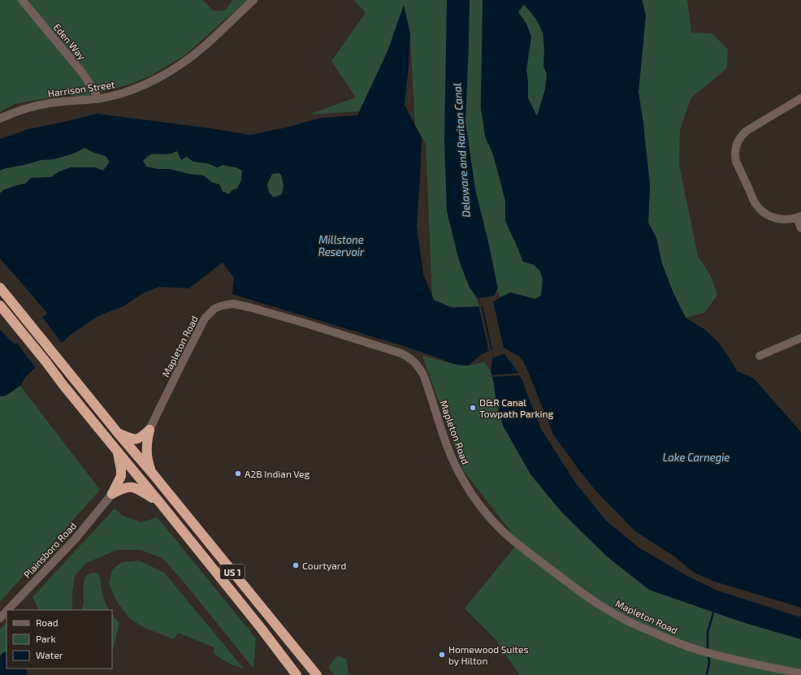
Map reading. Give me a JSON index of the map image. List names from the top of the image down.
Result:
{
  "streets": {
    "highway": ["US 1"],
    "street": [
      "Eden Way",
      "Harrison Street",
      "Mapleton Road",
      "Plainsboro Road"
    ]
  },
  "crossings": [
    ["Eden Way", "Harrison Street"]
  ],
  "water": ["Delaware and Raritan Canal", "Millstone Reservoir", "Lake Carnegie"],
  "places": [
    "D&R Canal Towpath Parking",
    "A2B Indian Veg",
    "Courtyard",
    "Homewood Suites by Hilton"
  ],
  "legend": ["Road", "Park", "Water"]
}
